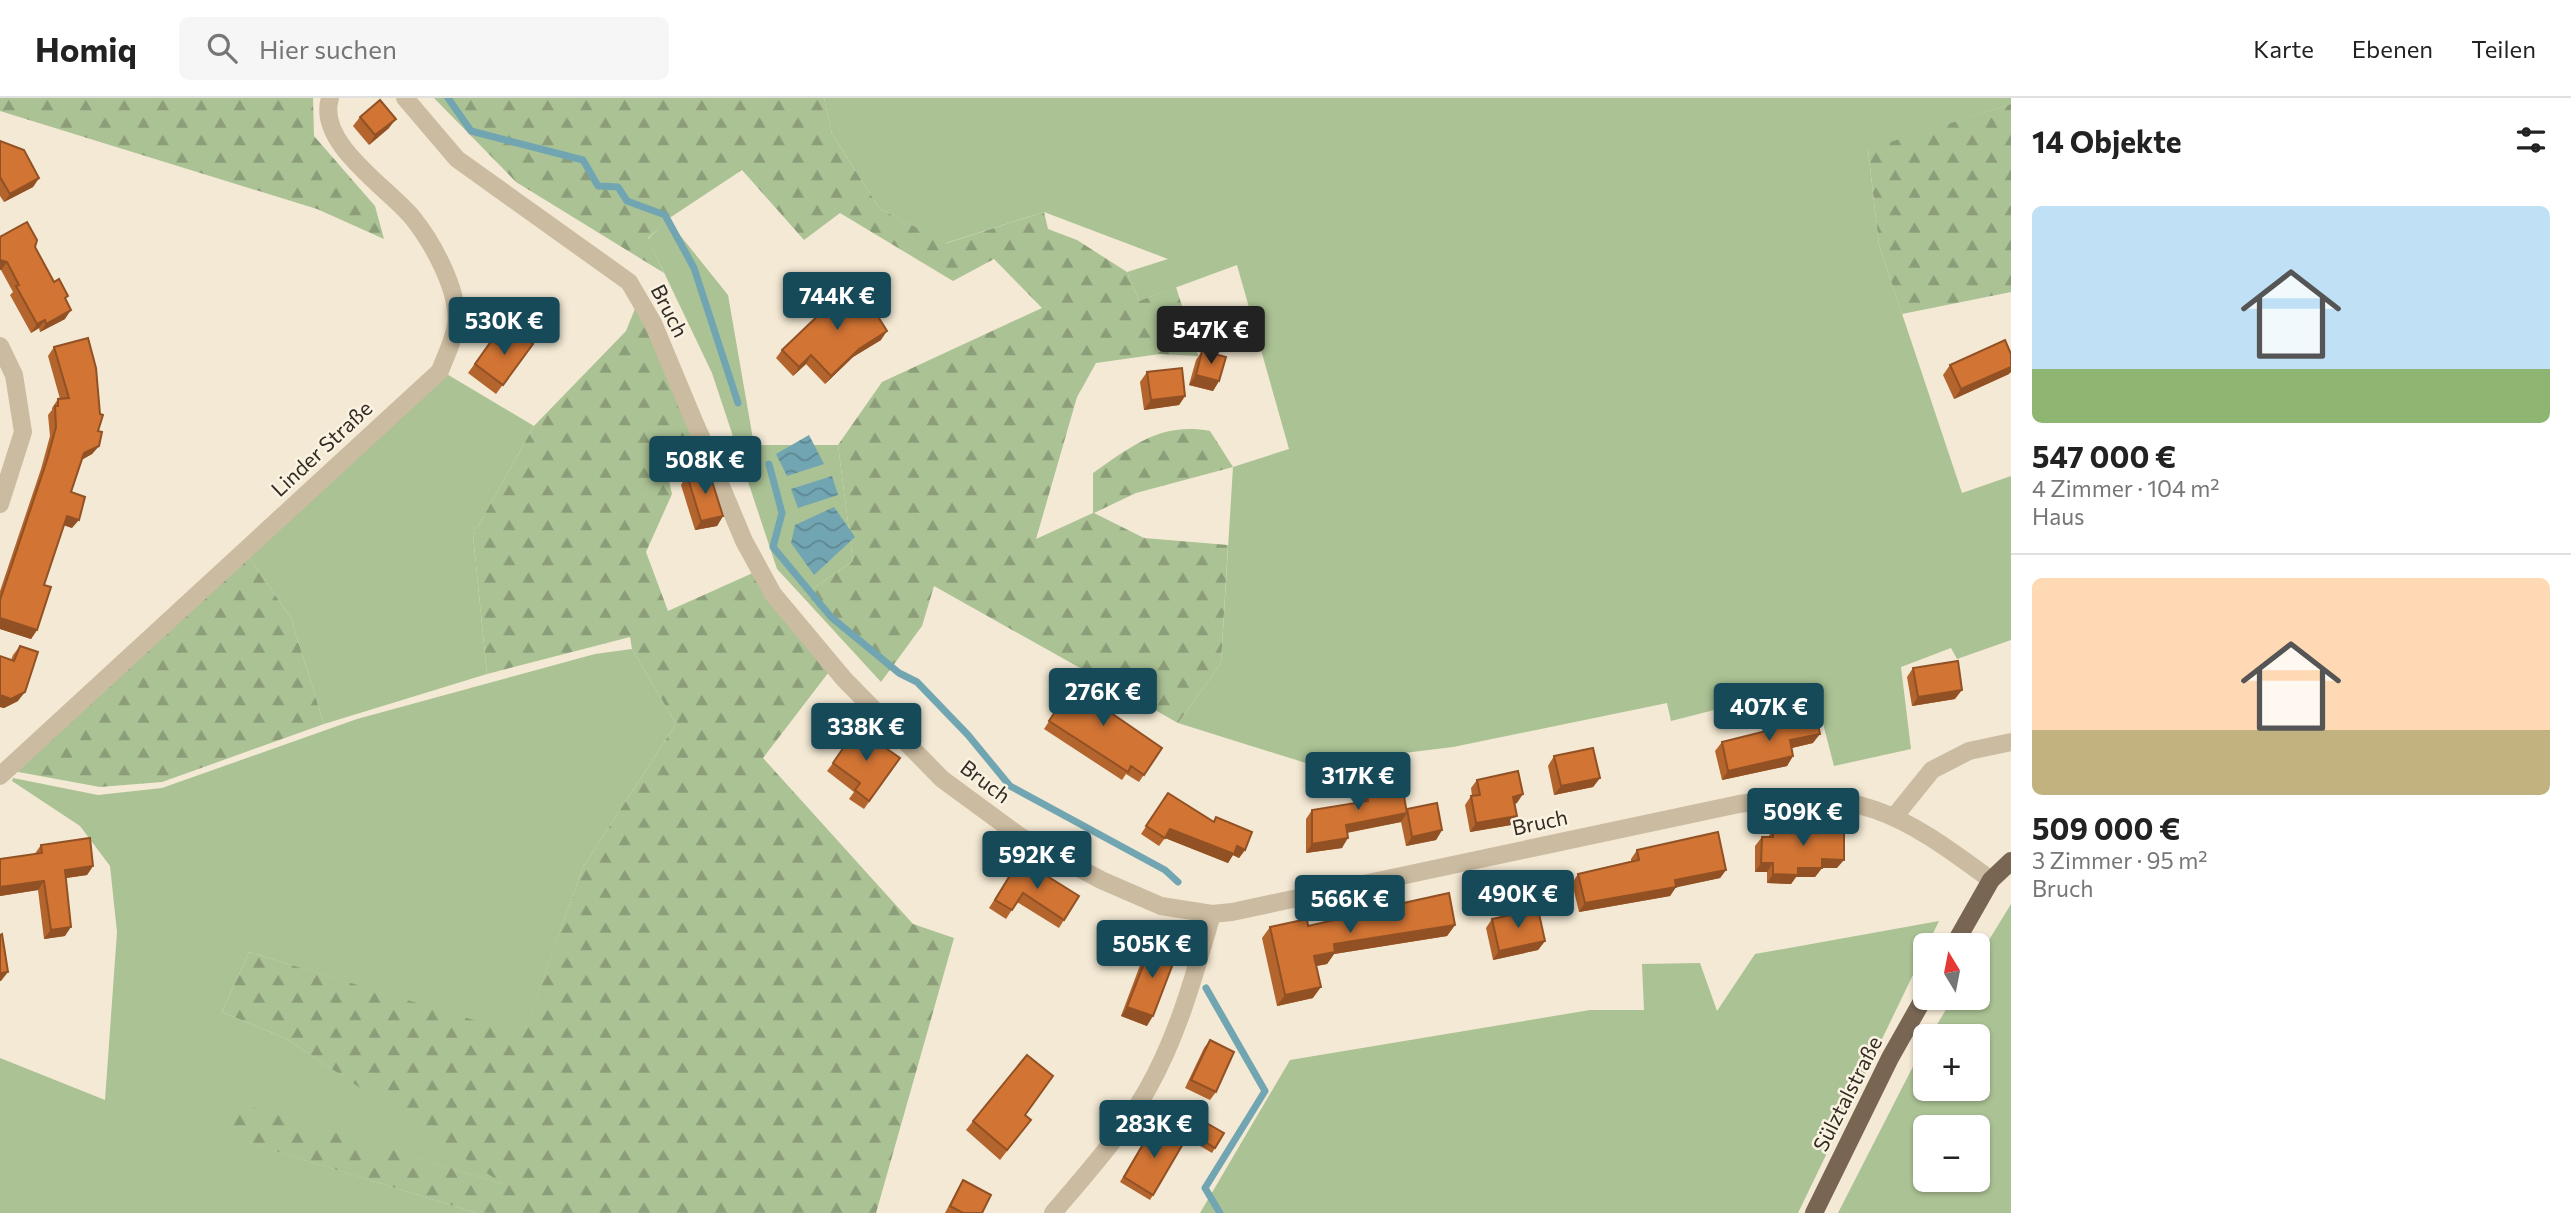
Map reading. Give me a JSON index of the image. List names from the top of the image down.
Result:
{
  "streets": {
    "main road": ["Sülztalstraße"],
    "street": ["Bruch", "Linder Straße"]
  },
  "north": "top",
  "page": {
    "header": "Homiq",
    "search": "Hier suchen",
    "nav": ["Karte", "Ebenen", "Teilen"],
    "heading": "14 Objekte",
    "list": [
      {
        "name": "547 000 €",
        "note": "4 Zimmer · 104 m² · Haus"
      },
      {
        "name": "509 000 €",
        "note": "3 Zimmer · 95 m² · Bruch"
      }
    ],
    "price": [
      "744K €",
      "530K €",
      "547K €",
      "508K €",
      "276K €",
      "407K €",
      "338K €",
      "317K €",
      "509K €",
      "592K €",
      "490K €",
      "566K €",
      "505K €",
      "283K €"
    ],
    "map_buttons": ["+", "−"]
  }
}
